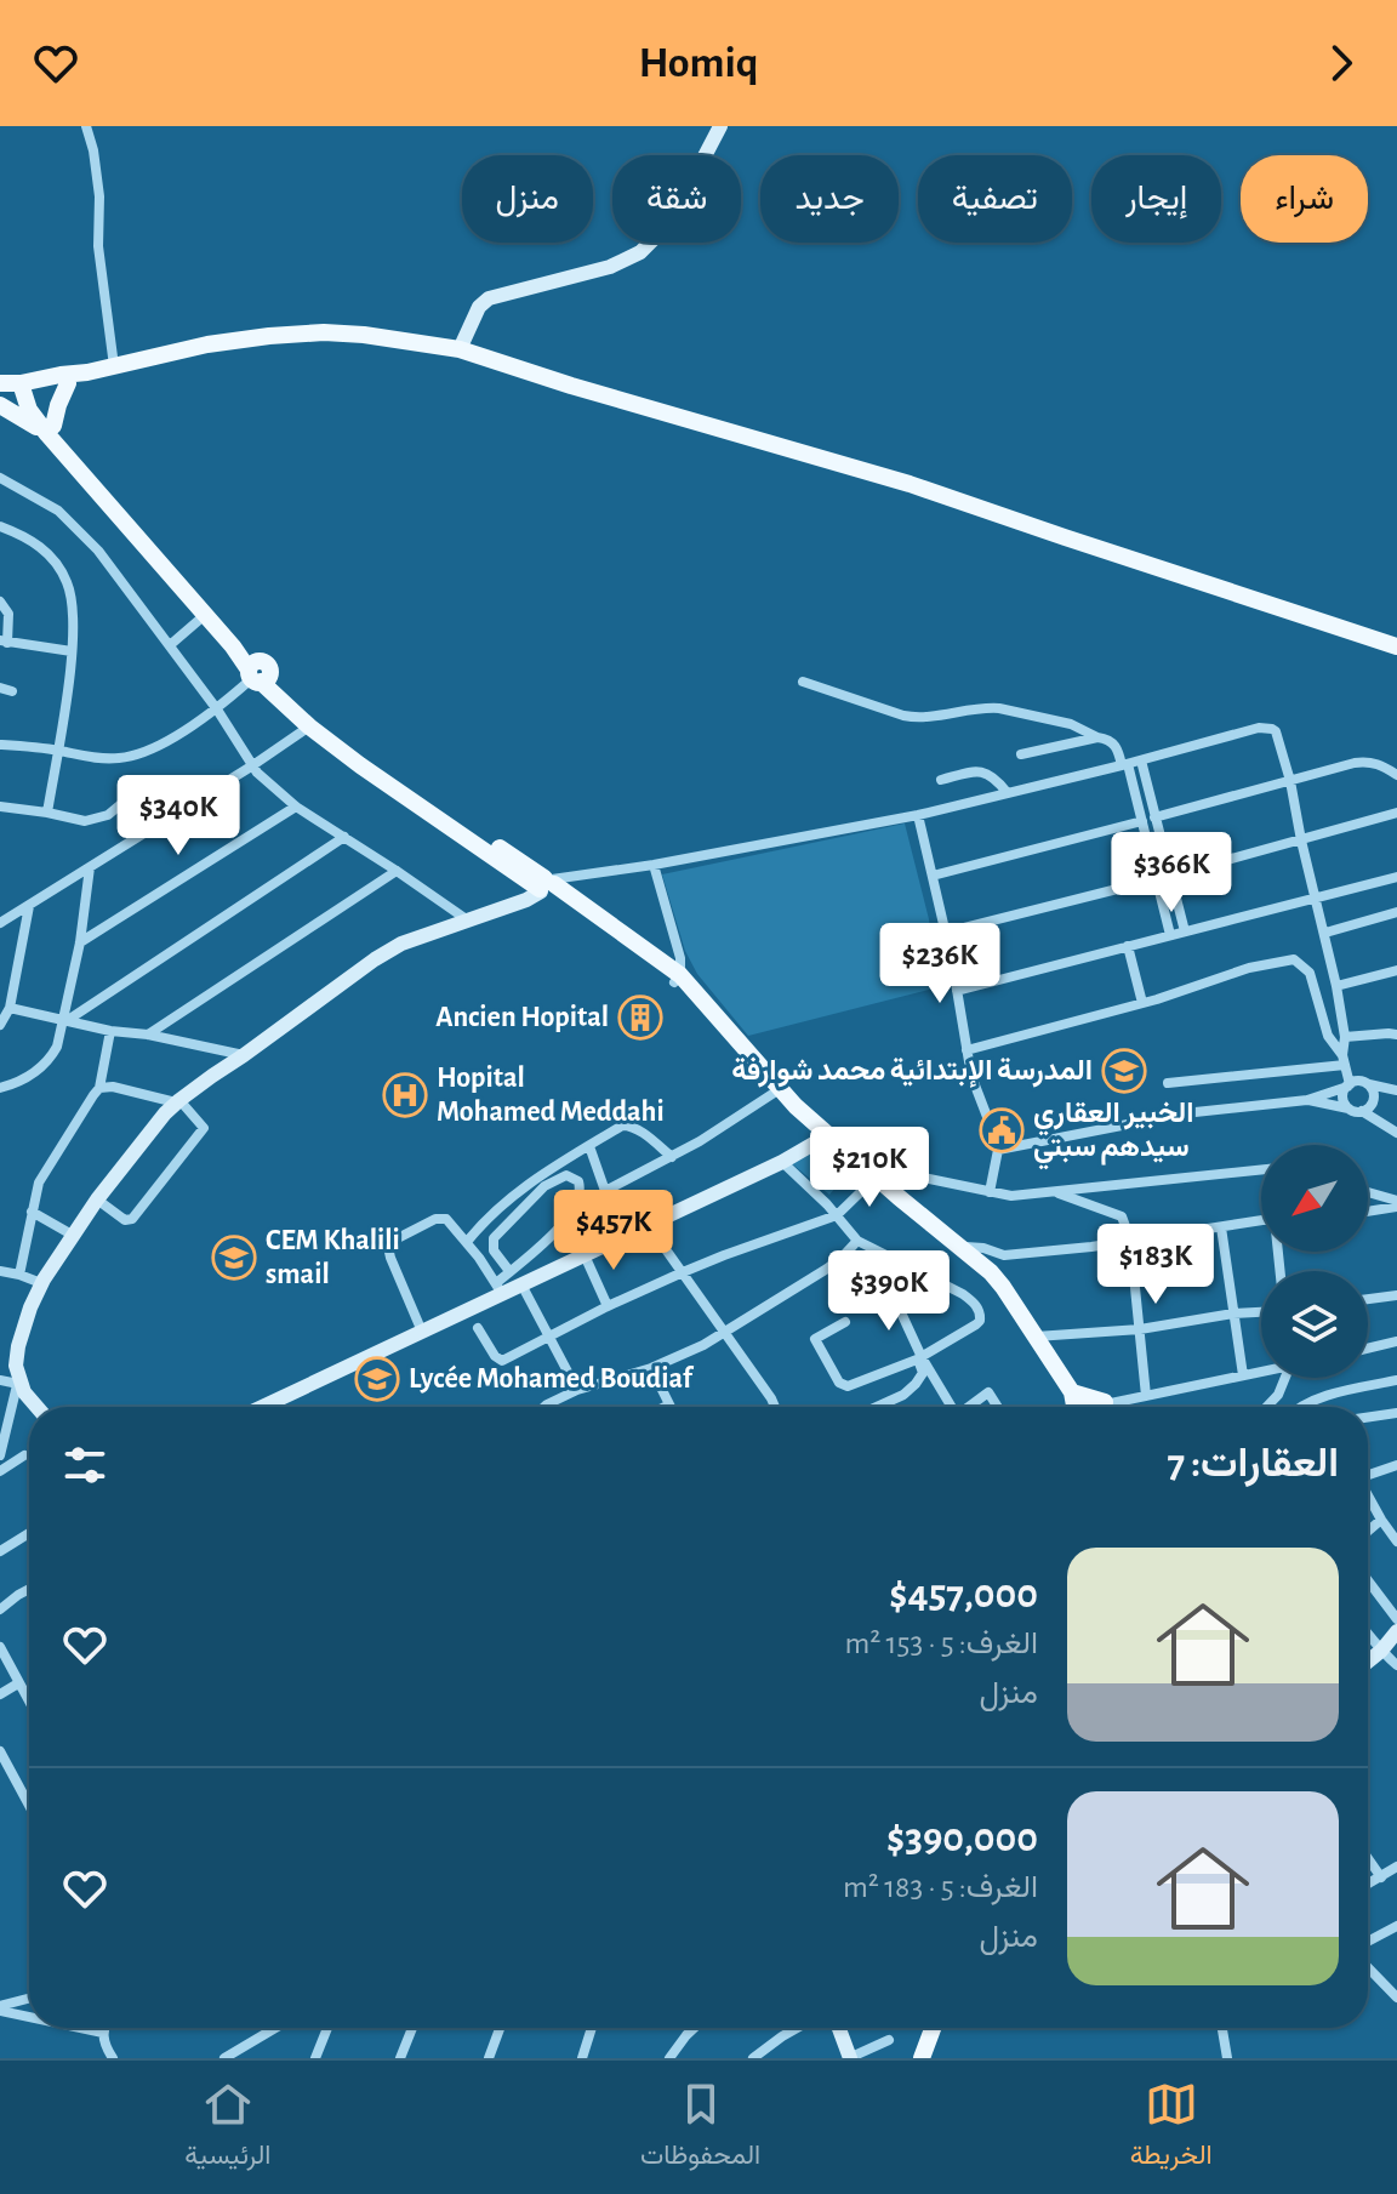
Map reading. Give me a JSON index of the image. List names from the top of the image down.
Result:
{
  "places": {
    "building": ["Ancien Hopital"],
    "school or university": ["المدرسة الإبتدائية محمد شوارفة", "CEM Khalili smail", "Lycée Mohamed Boudiaf"],
    "hospital": ["Hopital Mohamed Meddahi"],
    "public building": ["الخبير العقاري سيدهم سبتي"]
  },
  "north": "bottom left",
  "page": {
    "header": "Homiq",
    "chip": [
      "شراء",
      "إيجار",
      "تصفية",
      "جديد",
      "شقة",
      "منزل"
    ],
    "price": [
      "$340K",
      "$366K",
      "$236K",
      "$210K",
      "$457K",
      "$183K",
      "$390K"
    ],
    "heading": "العقارات: 7",
    "list": [
      {
        "name": "$457,000",
        "note": "الغرف: 5 · 153 m² · منزل"
      },
      {
        "name": "$390,000",
        "note": "الغرف: 5 · 183 m² · منزل"
      }
    ],
    "tabs": ["الخريطة", "المحفوظات", "الرئيسية"]
  }
}
